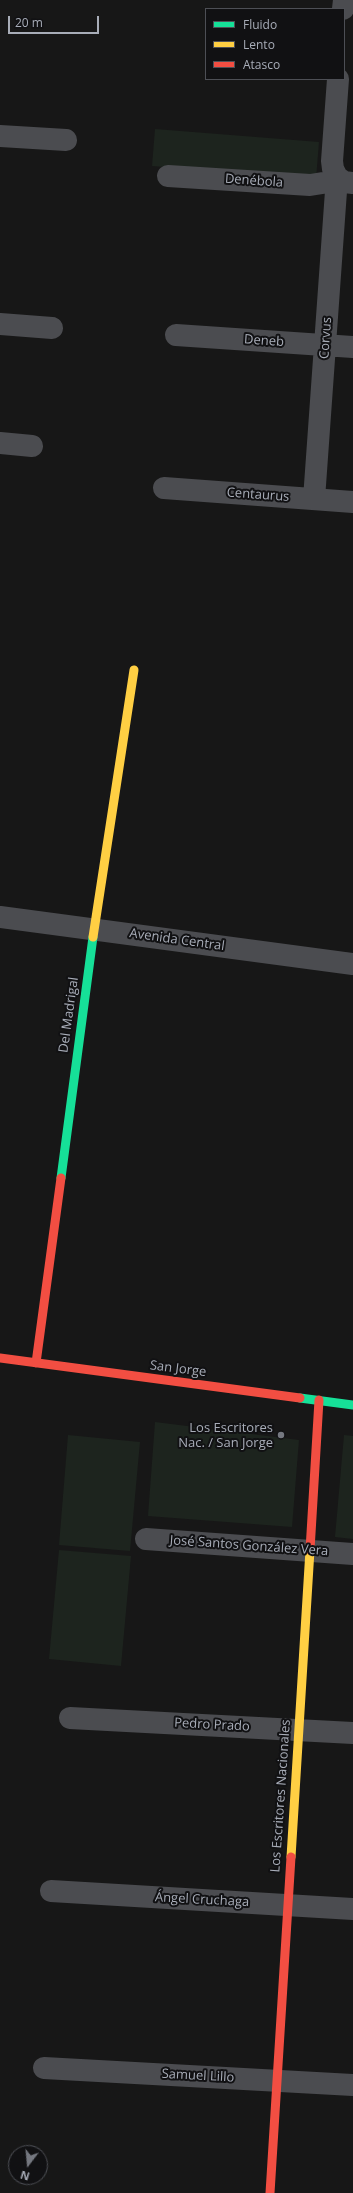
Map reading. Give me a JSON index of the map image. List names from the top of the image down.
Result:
{
  "streets": {
    "street": [
      "Denébola",
      "Corvus",
      "Deneb",
      "Centaurus",
      "Avenida Central",
      "Del Madrigal",
      "San Jorge",
      "José Santos González Vera",
      "Pedro Prado",
      "Los Escritores Nacionales",
      "Ángel Cruchaga",
      "Samuel Lillo"
    ]
  },
  "crossings": [
    ["Denébola", "Corvus"],
    ["Corvus", "Deneb"],
    ["Corvus", "Centaurus"],
    ["Avenida Central", "Del Madrigal"],
    ["Del Madrigal", "San Jorge"],
    ["San Jorge", "Los Escritores Nacionales"],
    ["José Santos González Vera", "Los Escritores Nacionales"],
    ["Pedro Prado", "Los Escritores Nacionales"],
    ["Los Escritores Nacionales", "Ángel Cruchaga"],
    ["Los Escritores Nacionales", "Samuel Lillo"]
  ],
  "places": ["Los Escritores Nac. / San Jorge"],
  "legend": ["Fluido", "Lento", "Atasco"],
  "scale_bar": "20 m",
  "north": "bottom"
}
